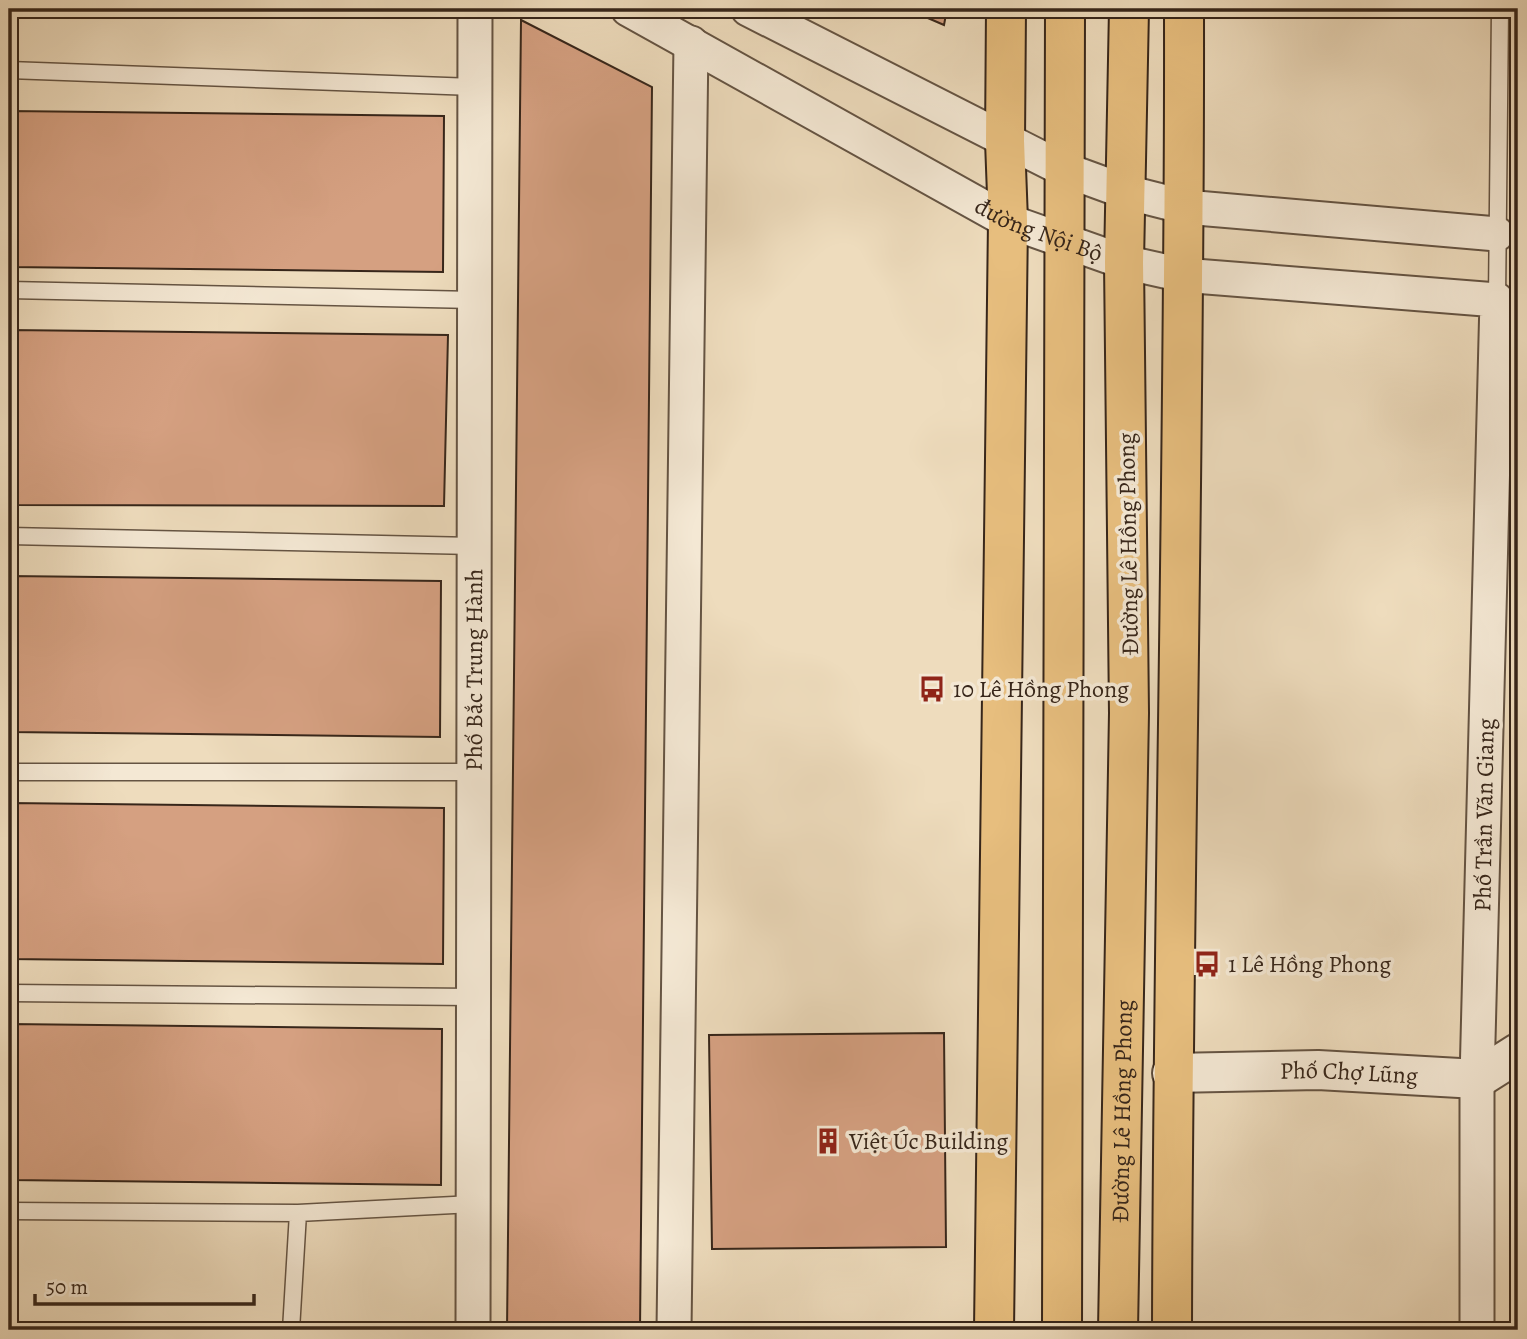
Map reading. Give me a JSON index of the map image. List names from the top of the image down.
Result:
{
  "streets": {
    "main road": ["Đường Lê Hồng Phong"],
    "street": [
      "đường Nội Bộ",
      "Phố Bắc Trung Hành",
      "Phố Trần Văn Giang",
      "Phố Chợ Lũng"
    ]
  },
  "crossings": [
    ["đường Nội Bộ", "Đường Lê Hồng Phong"],
    ["đường Nội Bộ", "Phố Trần Văn Giang"],
    ["Đường Lê Hồng Phong", "Phố Chợ Lũng"],
    ["Phố Trần Văn Giang", "Phố Chợ Lũng"]
  ],
  "places": {
    "bus stop": ["10 Lê Hồng Phong", "1 Lê Hồng Phong"],
    "building": ["Việt Úc Building"]
  },
  "scale_bar": "50 m"
}
